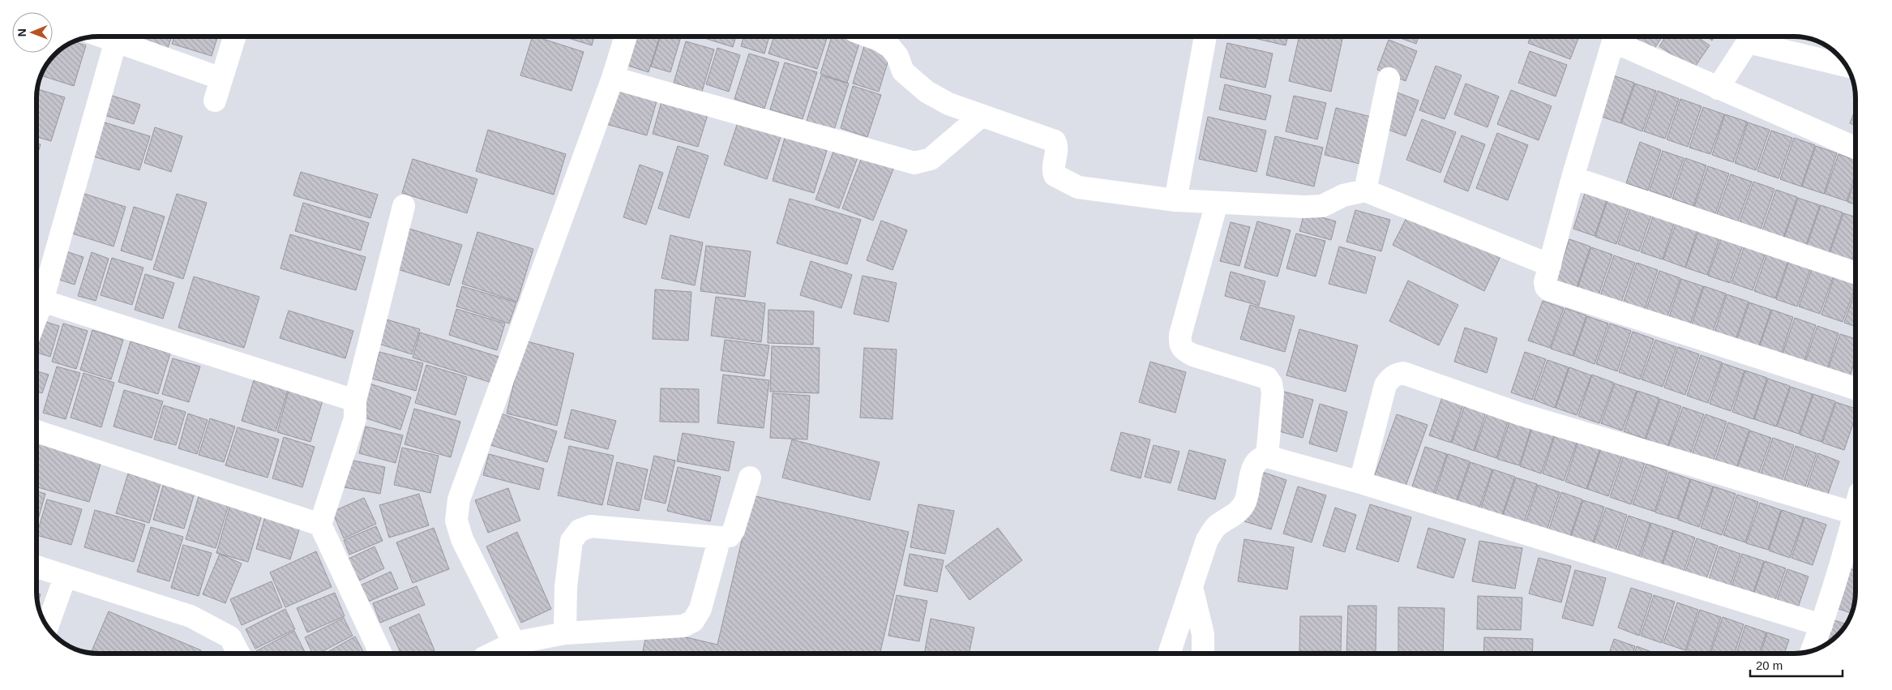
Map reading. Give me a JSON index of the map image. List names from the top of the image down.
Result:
{
  "scale_bar": "20 m",
  "north": "left"
}
